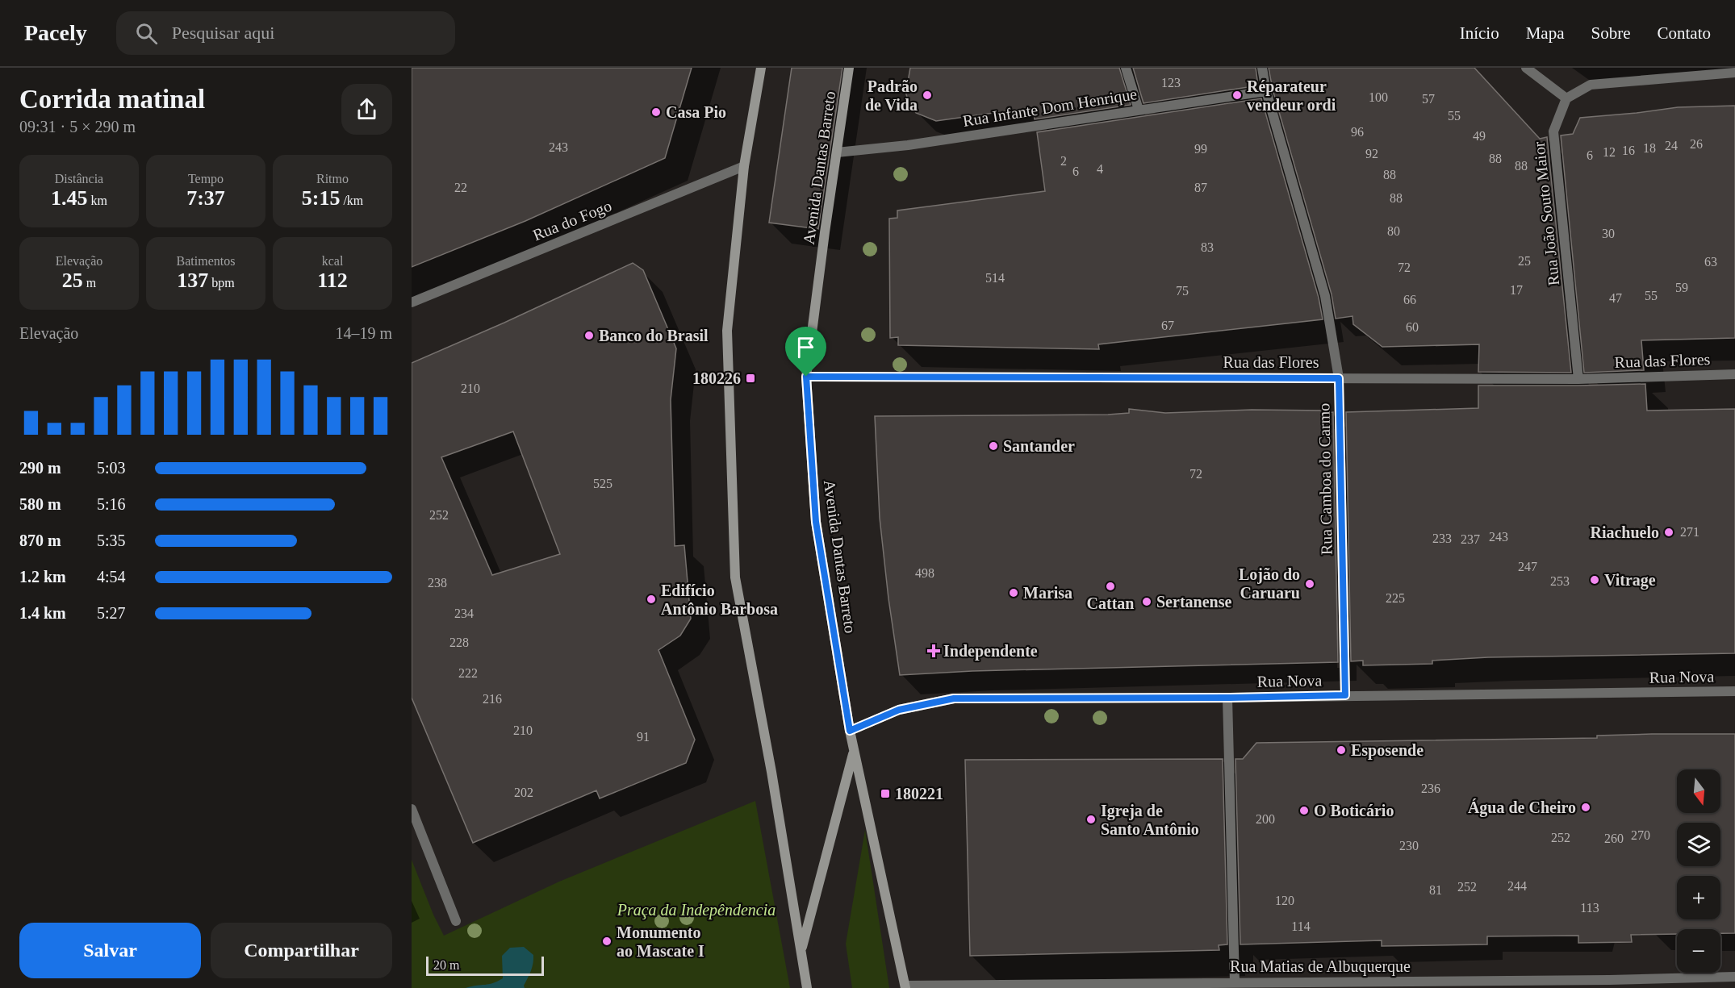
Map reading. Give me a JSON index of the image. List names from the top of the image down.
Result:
{
  "streets": {
    "main road": ["Avenida Dantas Barreto"],
    "street": [
      "Rua Infante Dom Henrique",
      "Rua João Souto Maior",
      "Rua do Fogo",
      "Rua das Flores",
      "Rua Camboa do Carmo",
      "Rua Nova",
      "Rua Matias de Albuquerque"
    ]
  },
  "crossings": [
    ["Rua Infante Dom Henrique", "Avenida Dantas Barreto"],
    ["Rua Infante Dom Henrique", "Rua Camboa do Carmo"],
    ["Avenida Dantas Barreto", "Rua das Flores"],
    ["Avenida Dantas Barreto", "Rua Nova"],
    ["Avenida Dantas Barreto", "Rua Matias de Albuquerque"],
    ["Rua João Souto Maior", "Rua das Flores"],
    ["Rua das Flores", "Rua Camboa do Carmo"],
    ["Rua Camboa do Carmo", "Rua Nova"]
  ],
  "parks": ["Praça da Indepêndencia"],
  "places": {
    "other": [
      "Padrão de Vida",
      "Réparateur vendeur ordi",
      "Casa Pio",
      "Banco do Brasil",
      "Santander",
      "Riachuelo",
      "Vitrage",
      "Lojão do Caruaru",
      "Cattan",
      "Marisa",
      "Edifício Antônio Barbosa",
      "Sertanense",
      "Esposende",
      "Água de Cheiro",
      "O Boticário",
      "Igreja de Santo Antônio",
      "Monumento ao Mascate I"
    ],
    "transit": ["180226", "180221"],
    "health": ["Independente"]
  },
  "house_numbers": [
    "123",
    "100",
    "57",
    "55",
    "96",
    "49",
    "26",
    "24",
    "243",
    "18",
    "99",
    "16",
    "12",
    "92",
    "6",
    "88",
    "2",
    "88",
    "4",
    "6",
    "88",
    "22",
    "87",
    "88",
    "80",
    "30",
    "83",
    "25",
    "63",
    "72",
    "514",
    "59",
    "17",
    "75",
    "55",
    "47",
    "66",
    "67",
    "60",
    "210",
    "72",
    "525",
    "252",
    "271",
    "243",
    "233",
    "237",
    "247",
    "498",
    "253",
    "238",
    "225",
    "234",
    "228",
    "222",
    "216",
    "210",
    "91",
    "236",
    "202",
    "200",
    "270",
    "252",
    "260",
    "230",
    "244",
    "252",
    "81",
    "120",
    "113",
    "114"
  ],
  "scale_bar": "20 m",
  "north": "bottom",
  "page": {
    "header": "Pacely",
    "search": "Pesquisar aqui",
    "nav": [
      "Início",
      "Mapa",
      "Sobre",
      "Contato"
    ],
    "heading": ["Corrida matinal", "09:31 · 5 × 290 m"],
    "stats": [
      ["Distância", "1.45 km"],
      ["Tempo", "7:37"],
      ["Ritmo", "5:15 /km"],
      ["Elevação", "25 m"],
      ["Batimentos", "137 bpm"],
      ["kcal", "112"]
    ],
    "chart": ["Elevação", "14–19 m"],
    "list": [
      {
        "name": "290 m",
        "note": "5:03"
      },
      {
        "name": "580 m",
        "note": "5:16"
      },
      {
        "name": "870 m",
        "note": "5:35"
      },
      {
        "name": "1.2 km",
        "note": "4:54"
      },
      {
        "name": "1.4 km",
        "note": "5:27"
      }
    ],
    "map_buttons": ["+", "−"],
    "buttons": ["Salvar", "Compartilhar"],
    "scale": "20 m"
  }
}
